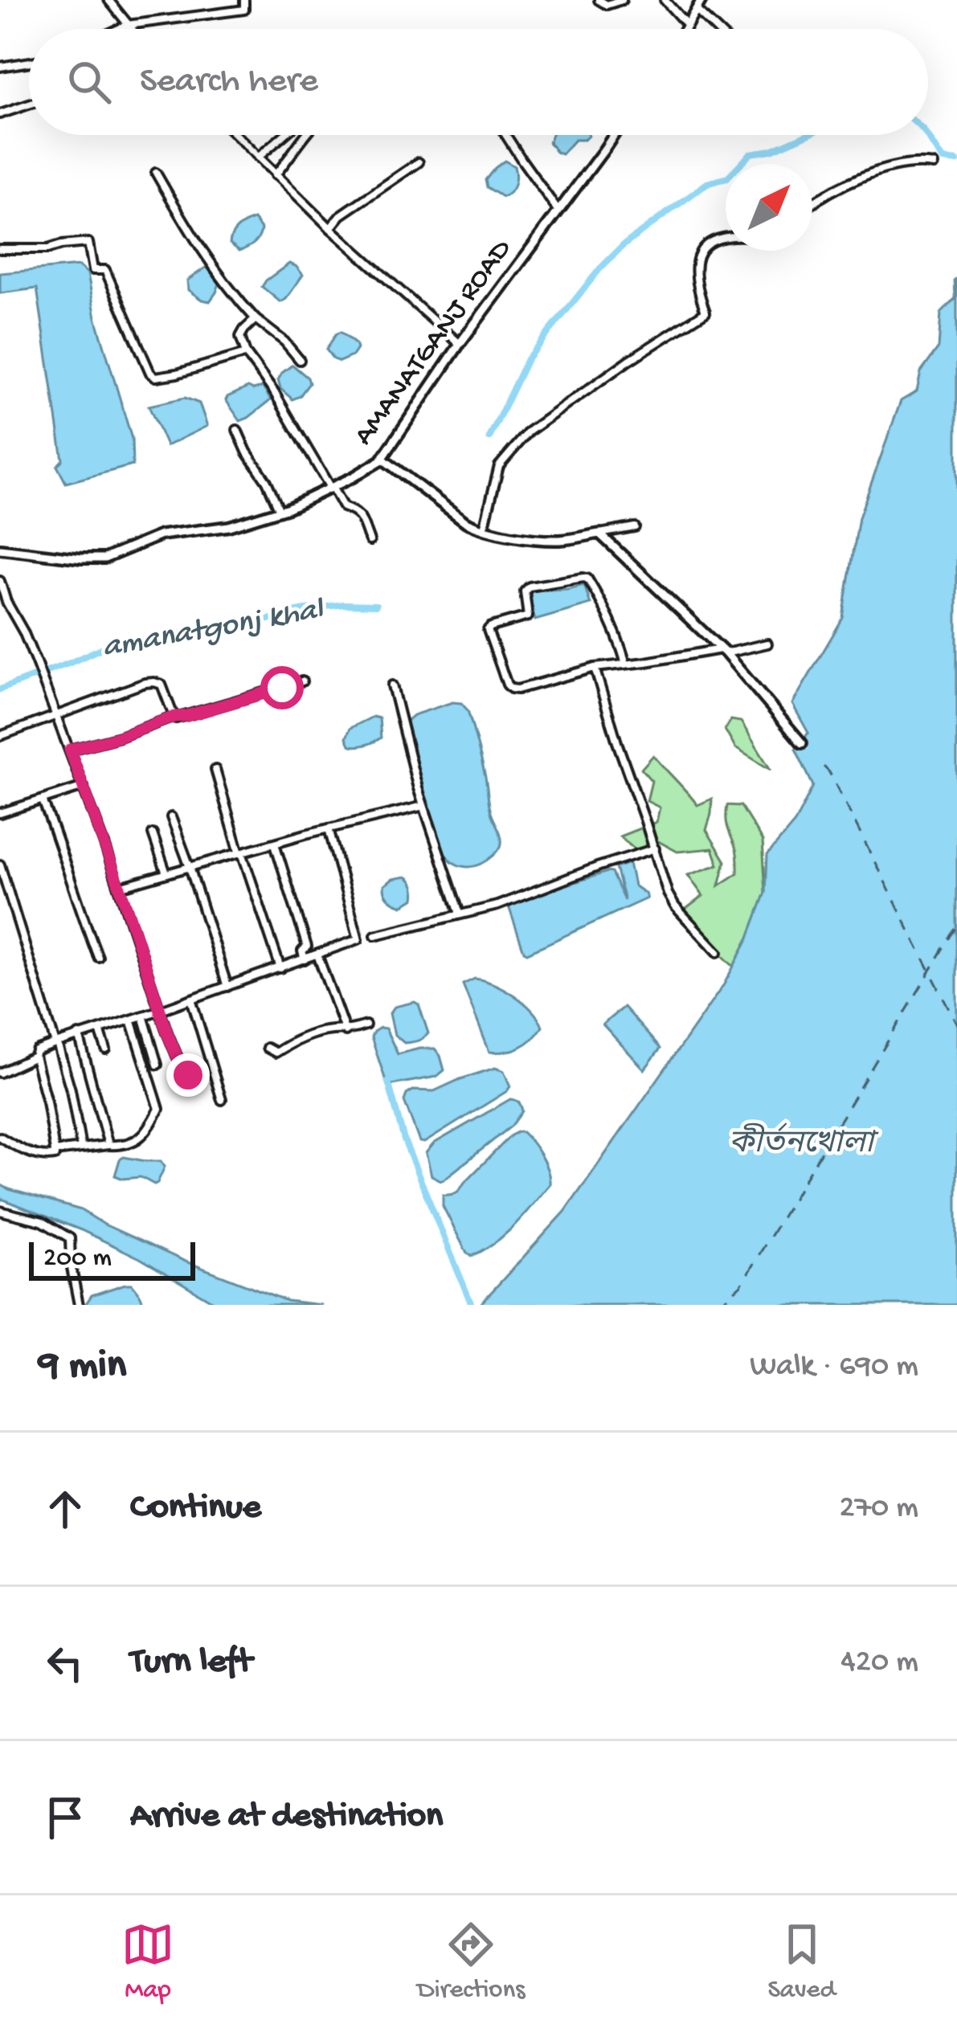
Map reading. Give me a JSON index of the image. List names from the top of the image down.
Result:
{
  "streets": {
    "main road": ["AMANATGANJ ROAD"]
  },
  "water": ["amanatgonj khal", "কীর্তনখোলা"],
  "scale_bar": "200 m",
  "north": "top right",
  "page": {
    "search": "Search here",
    "scale": "200 m",
    "heading": ["9 min", "Walk · 690 m"],
    "list": [
      ["Continue", "270 m"],
      ["Turn left", "420 m"],
      "Arrive at destination"
    ],
    "nav": ["Map", "Directions", "Saved"]
  }
}
